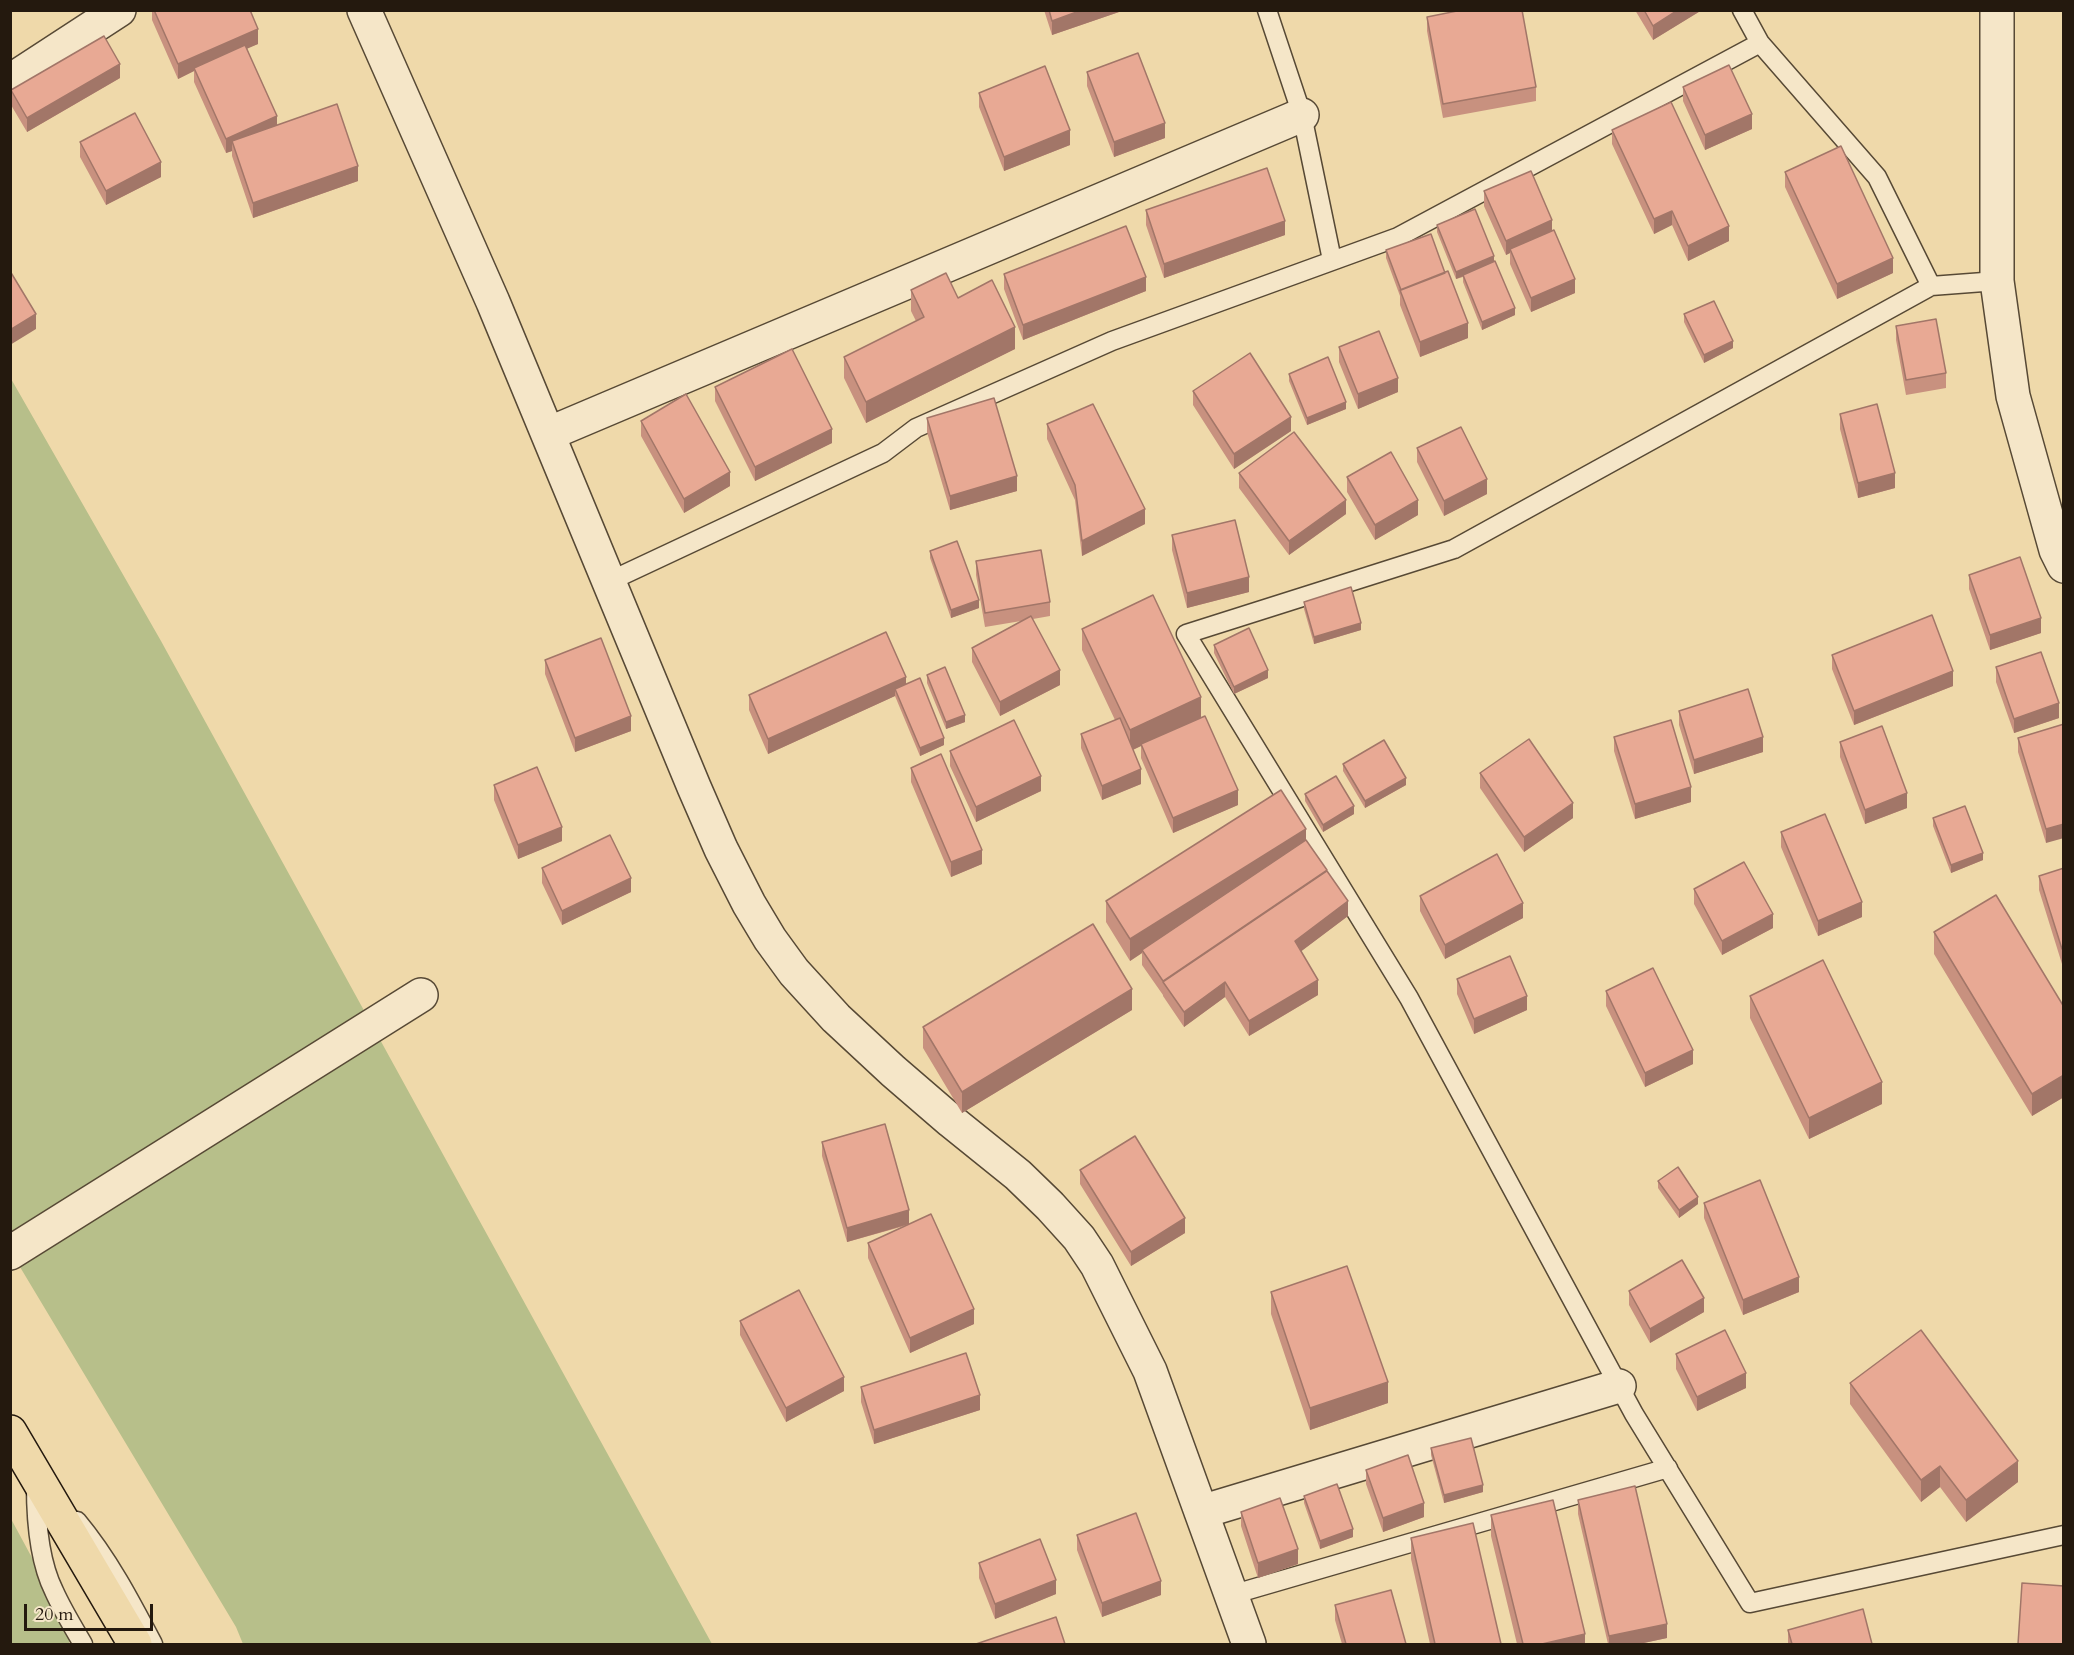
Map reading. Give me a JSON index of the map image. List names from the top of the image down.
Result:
{
  "scale_bar": "20 m"
}
